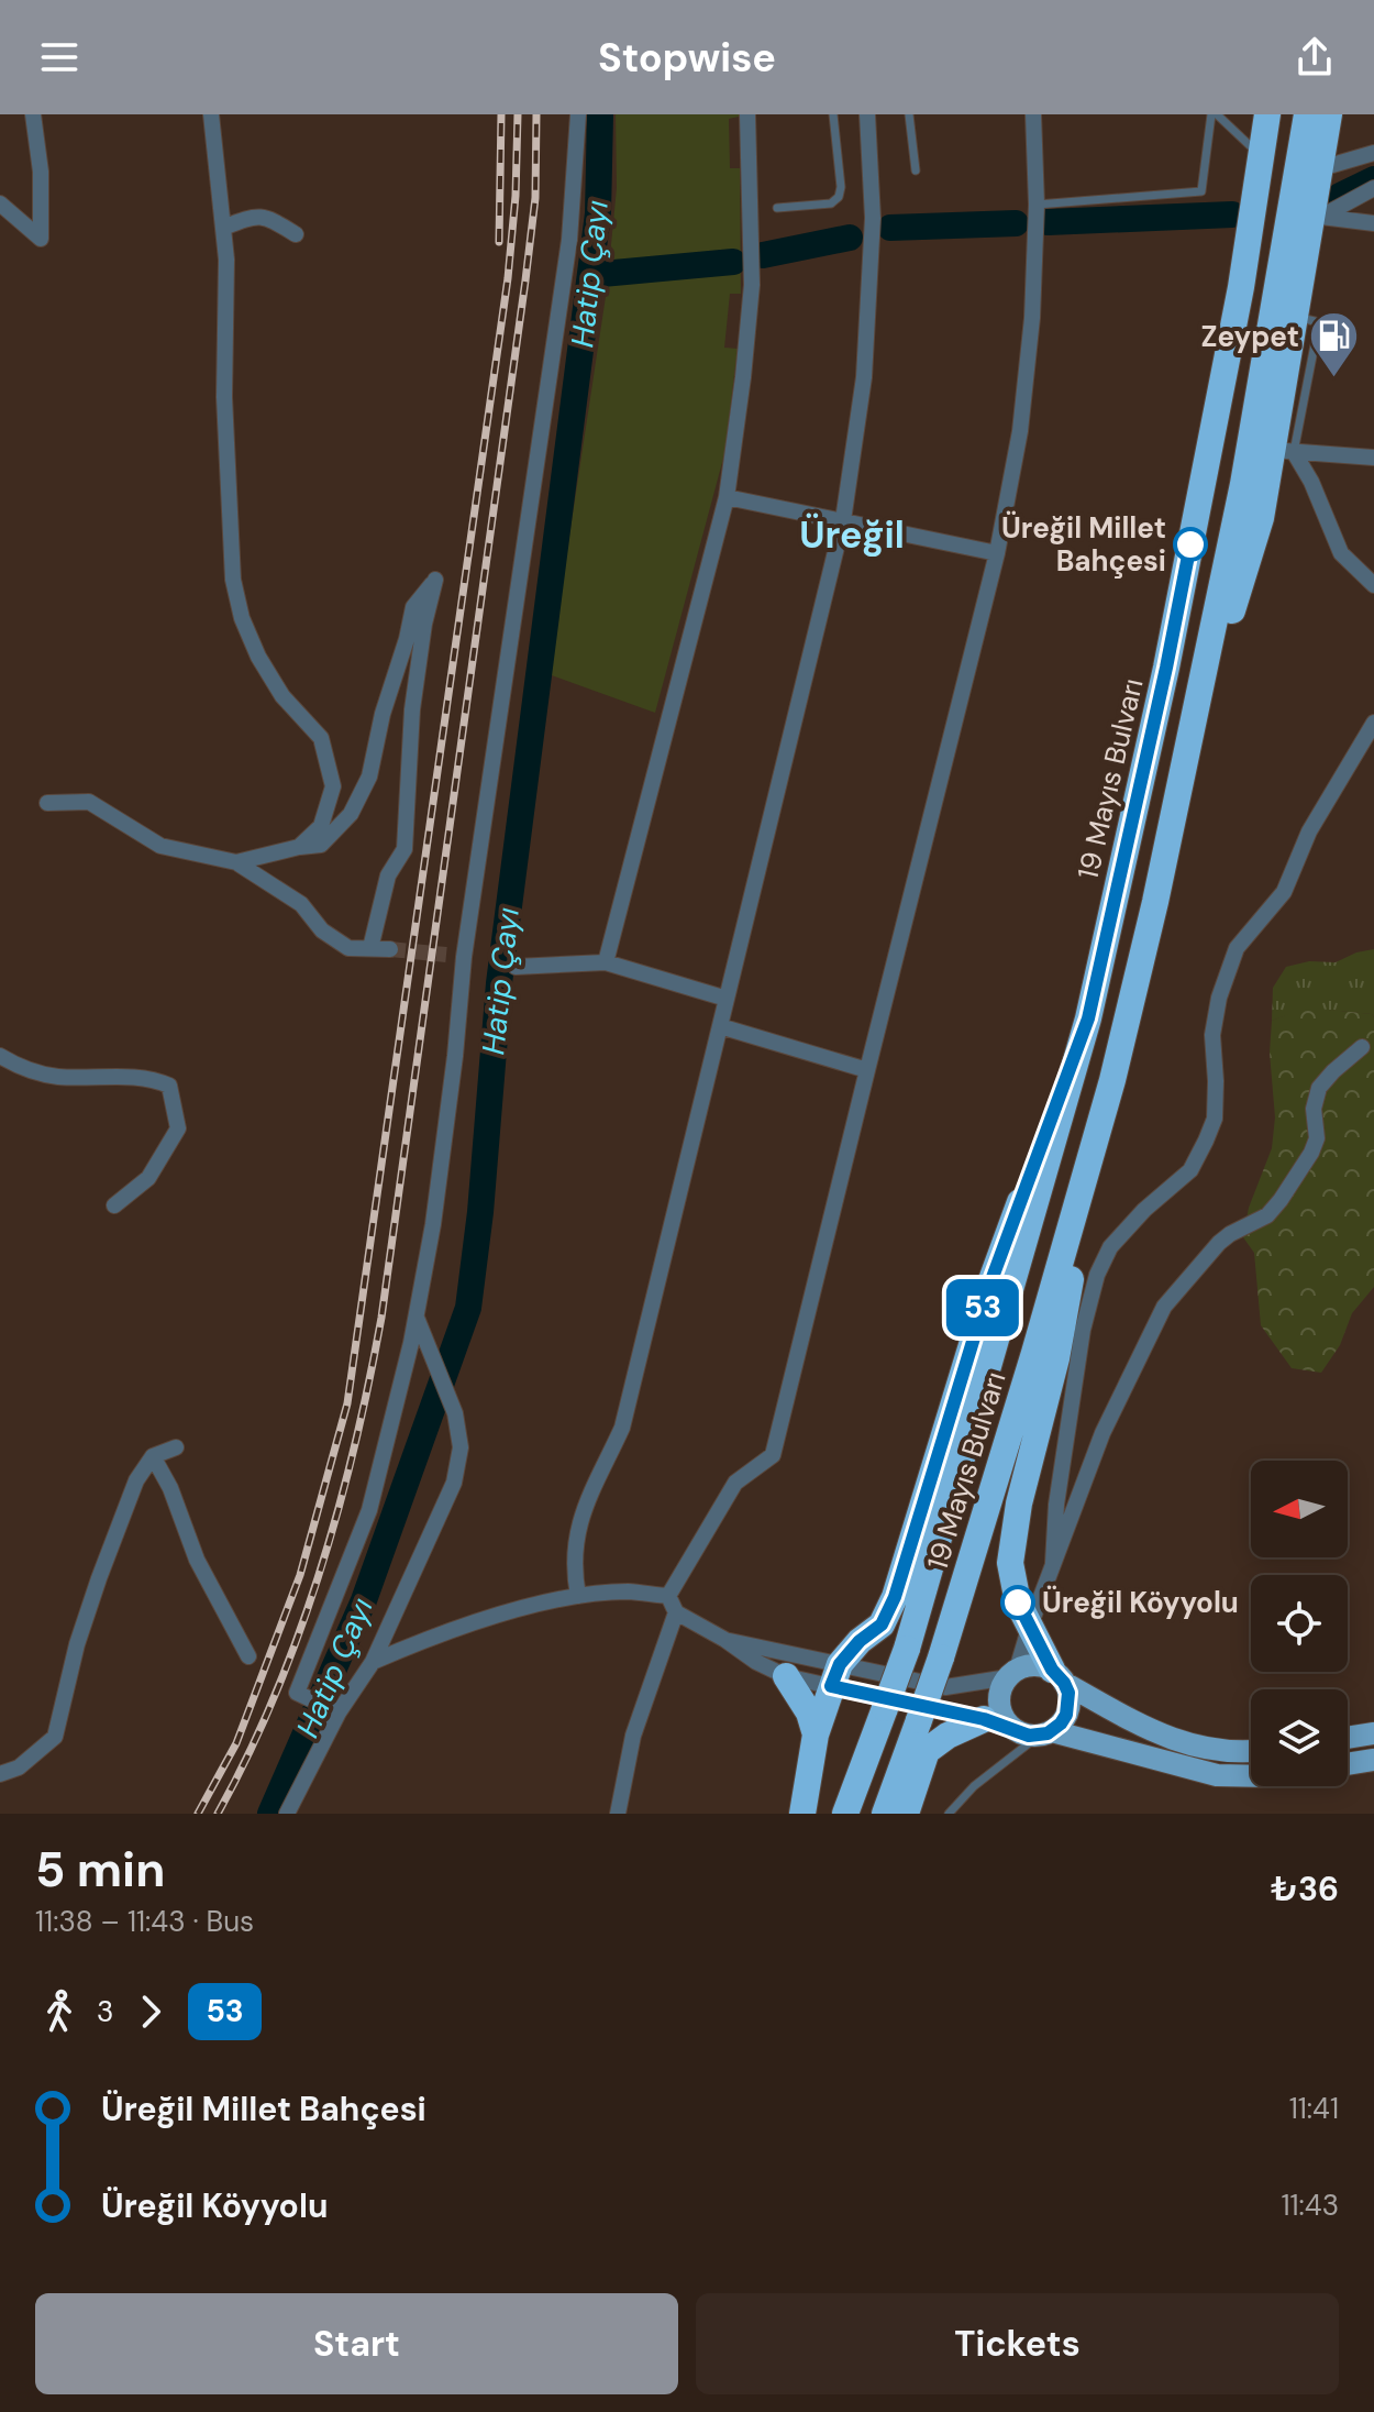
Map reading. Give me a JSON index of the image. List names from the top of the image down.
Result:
{
  "streets": {
    "highway": ["19 Mayıs Bulvarı"]
  },
  "districts": ["Üreğil"],
  "water": ["Hatip Çayı"],
  "places": {
    "fuel station": ["Zeypet"],
    "other": ["Üreğil Millet Bahçesi", "Üreğil Köyyolu"]
  },
  "lines": ["bus line 53"],
  "north": "left",
  "page": {
    "header": "Stopwise",
    "on_map": "53",
    "heading": ["5 min", "11:38 – 11:43 · Bus", "₺36"],
    "legs": ["3", "53"],
    "list": [
      {
        "name": "Üreğil Millet Bahçesi",
        "value": "11:41"
      },
      {
        "name": "Üreğil Köyyolu",
        "value": "11:43"
      }
    ],
    "buttons": ["Start", "Tickets"]
  }
}
